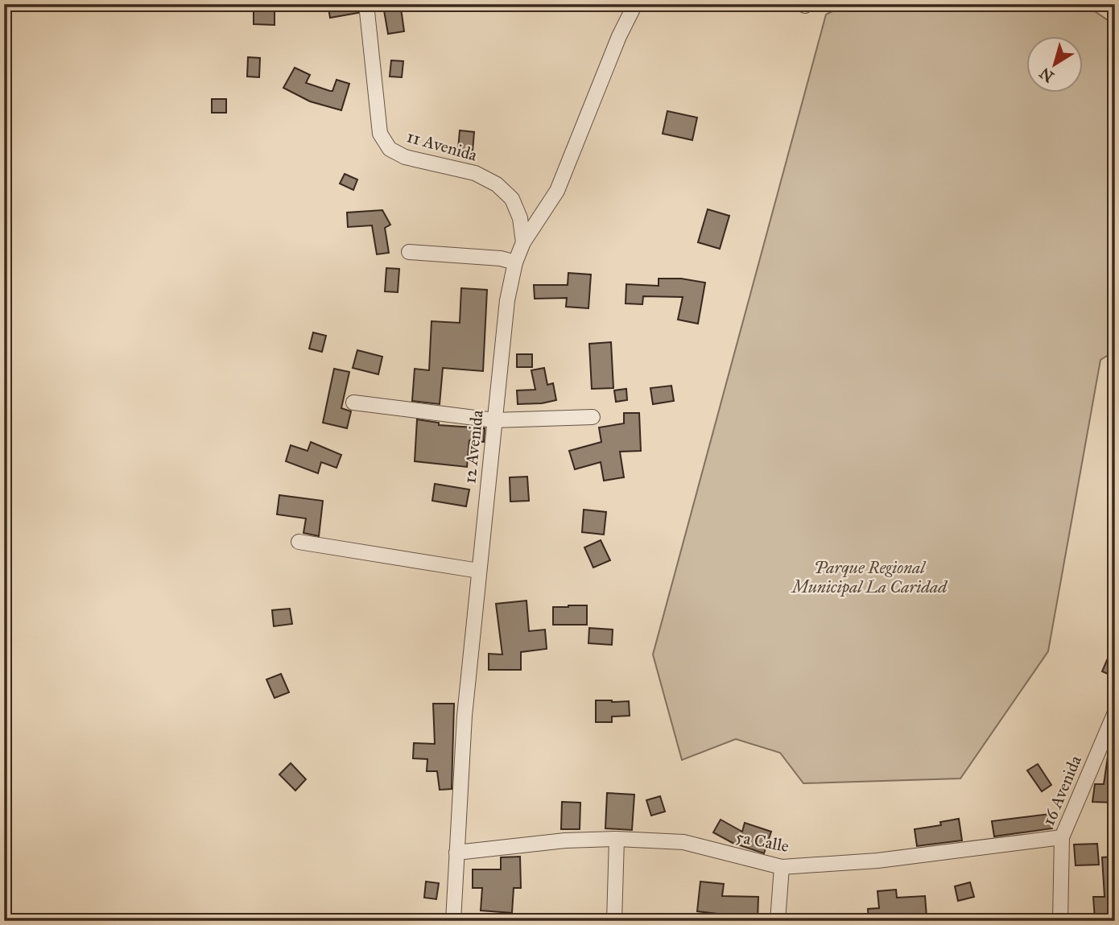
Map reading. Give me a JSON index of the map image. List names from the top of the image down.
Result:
{
  "streets": {
    "street": [
      "11 Avenida",
      "12 Avenida",
      "16 Avenida",
      "5a Calle"
    ]
  },
  "crossings": [
    ["11 Avenida", "12 Avenida"],
    ["12 Avenida", "5a Calle"],
    ["16 Avenida", "5a Calle"]
  ],
  "parks": ["Parque Regional Municipal La Caridad"],
  "north": "bottom left"
}
